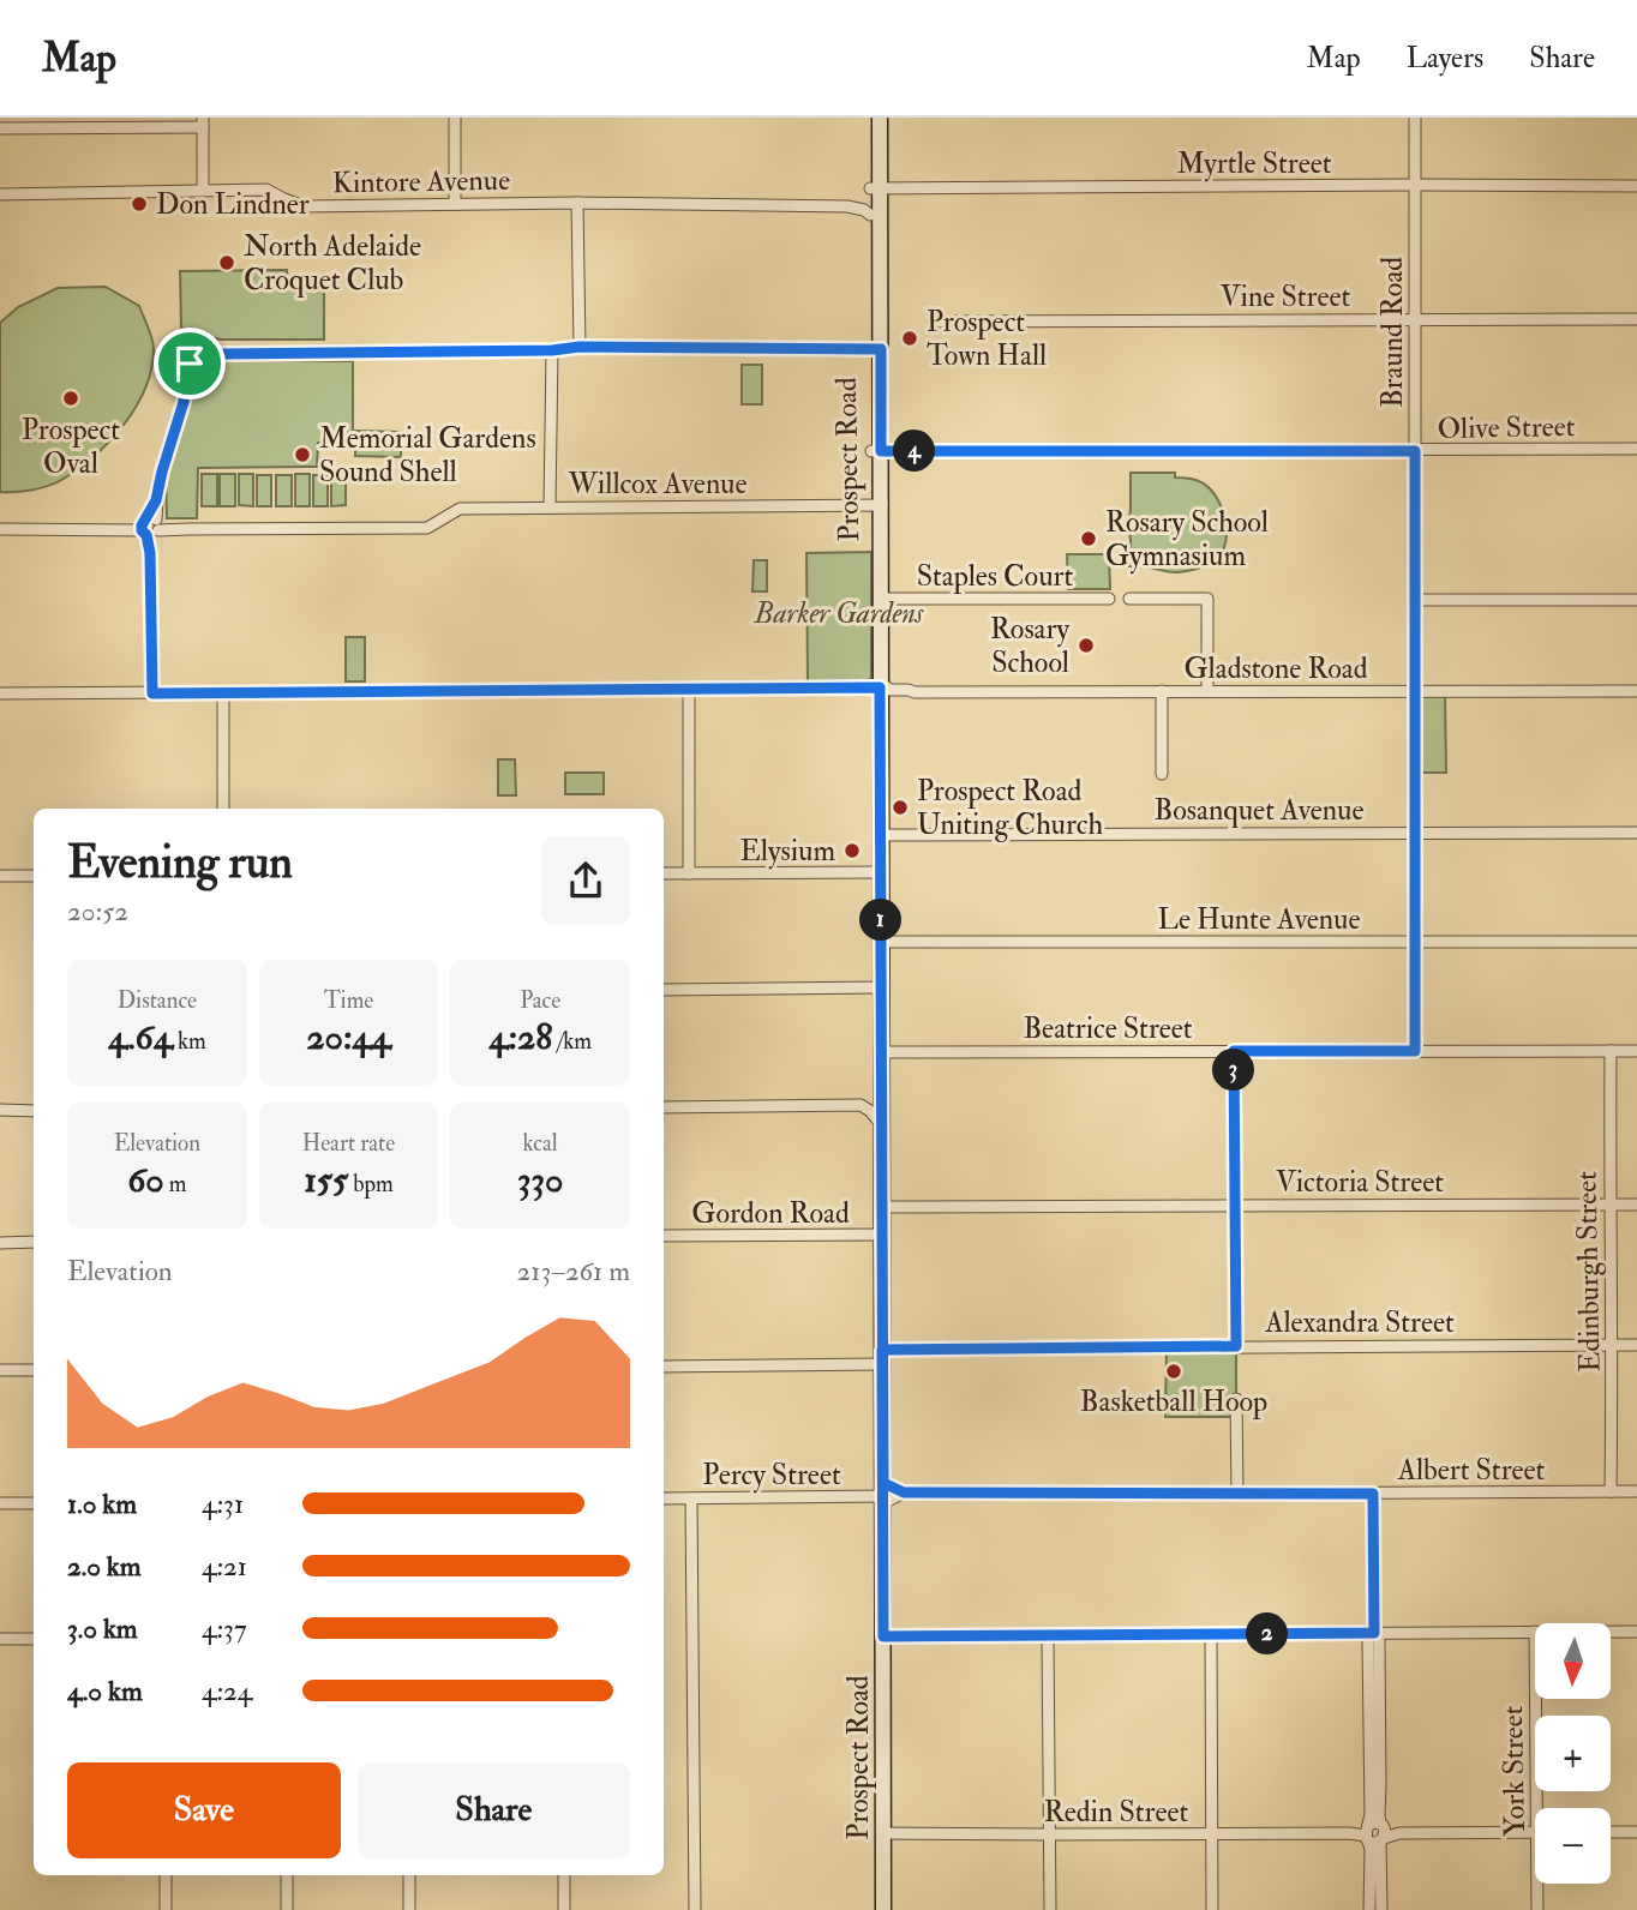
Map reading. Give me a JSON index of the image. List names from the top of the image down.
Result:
{
  "streets": {
    "main road": ["Prospect Road"],
    "street": [
      "Myrtle Street",
      "Kintore Avenue",
      "Vine Street",
      "Braund Road",
      "Olive Street",
      "Willcox Avenue",
      "Staples Court",
      "Gladstone Road",
      "Bosanquet Avenue",
      "Le Hunte Avenue",
      "Beatrice Street",
      "Victoria Street",
      "Gordon Road",
      "Edinburgh Street",
      "Alexandra Street",
      "Albert Street",
      "Percy Street",
      "York Street",
      "Redin Street"
    ]
  },
  "crossings": [
    ["Myrtle Street", "Kintore Avenue"],
    ["Myrtle Street", "Braund Road"],
    ["Myrtle Street", "Prospect Road"],
    ["Kintore Avenue", "Prospect Road"],
    ["Vine Street", "Braund Road"],
    ["Braund Road", "Olive Street"],
    ["Braund Road", "Gladstone Road"],
    ["Braund Road", "Bosanquet Avenue"],
    ["Braund Road", "Le Hunte Avenue"],
    ["Braund Road", "Beatrice Street"],
    ["Olive Street", "Prospect Road"],
    ["Prospect Road", "Willcox Avenue"],
    ["Prospect Road", "Staples Court"],
    ["Prospect Road", "Gladstone Road"],
    ["Prospect Road", "Bosanquet Avenue"],
    ["Prospect Road", "Le Hunte Avenue"],
    ["Prospect Road", "Beatrice Street"],
    ["Prospect Road", "Victoria Street"],
    ["Prospect Road", "Gordon Road"],
    ["Prospect Road", "Alexandra Street"],
    ["Prospect Road", "Albert Street"],
    ["Prospect Road", "Percy Street"],
    ["Prospect Road", "Redin Street"],
    ["Beatrice Street", "Edinburgh Street"],
    ["Victoria Street", "Edinburgh Street"],
    ["Edinburgh Street", "Alexandra Street"],
    ["Edinburgh Street", "Albert Street"],
    ["Albert Street", "Percy Street"]
  ],
  "parks": ["Barker Gardens"],
  "places": [
    "Don Lindner",
    "North Adelaide Croquet Club",
    "Prospect Town Hall",
    "Prospect Oval",
    "Memorial Gardens Sound Shell",
    "Rosary School Gymnasium",
    "Rosary School",
    "Prospect Road Uniting Church",
    "Elysium",
    "Basketball Hoop"
  ],
  "north": "bottom",
  "page": {
    "header": "Map",
    "nav": ["Map", "Layers", "Share"],
    "pins": [
      "4",
      "1",
      "3",
      "2"
    ],
    "heading": ["Evening run", "20:52"],
    "stats": [
      ["Distance", "4.64 km"],
      ["Time", "20:44"],
      ["Pace", "4:28 /km"],
      ["Elevation", "60 m"],
      ["Heart rate", "155 bpm"],
      ["kcal", "330"]
    ],
    "chart": ["Elevation", "213–261 m"],
    "list": [
      {
        "name": "1.0 km",
        "note": "4:31"
      },
      {
        "name": "2.0 km",
        "note": "4:21"
      },
      {
        "name": "3.0 km",
        "note": "4:37"
      },
      {
        "name": "4.0 km",
        "note": "4:24"
      }
    ],
    "map_buttons": ["+", "−"],
    "buttons": ["Save", "Share"]
  }
}
